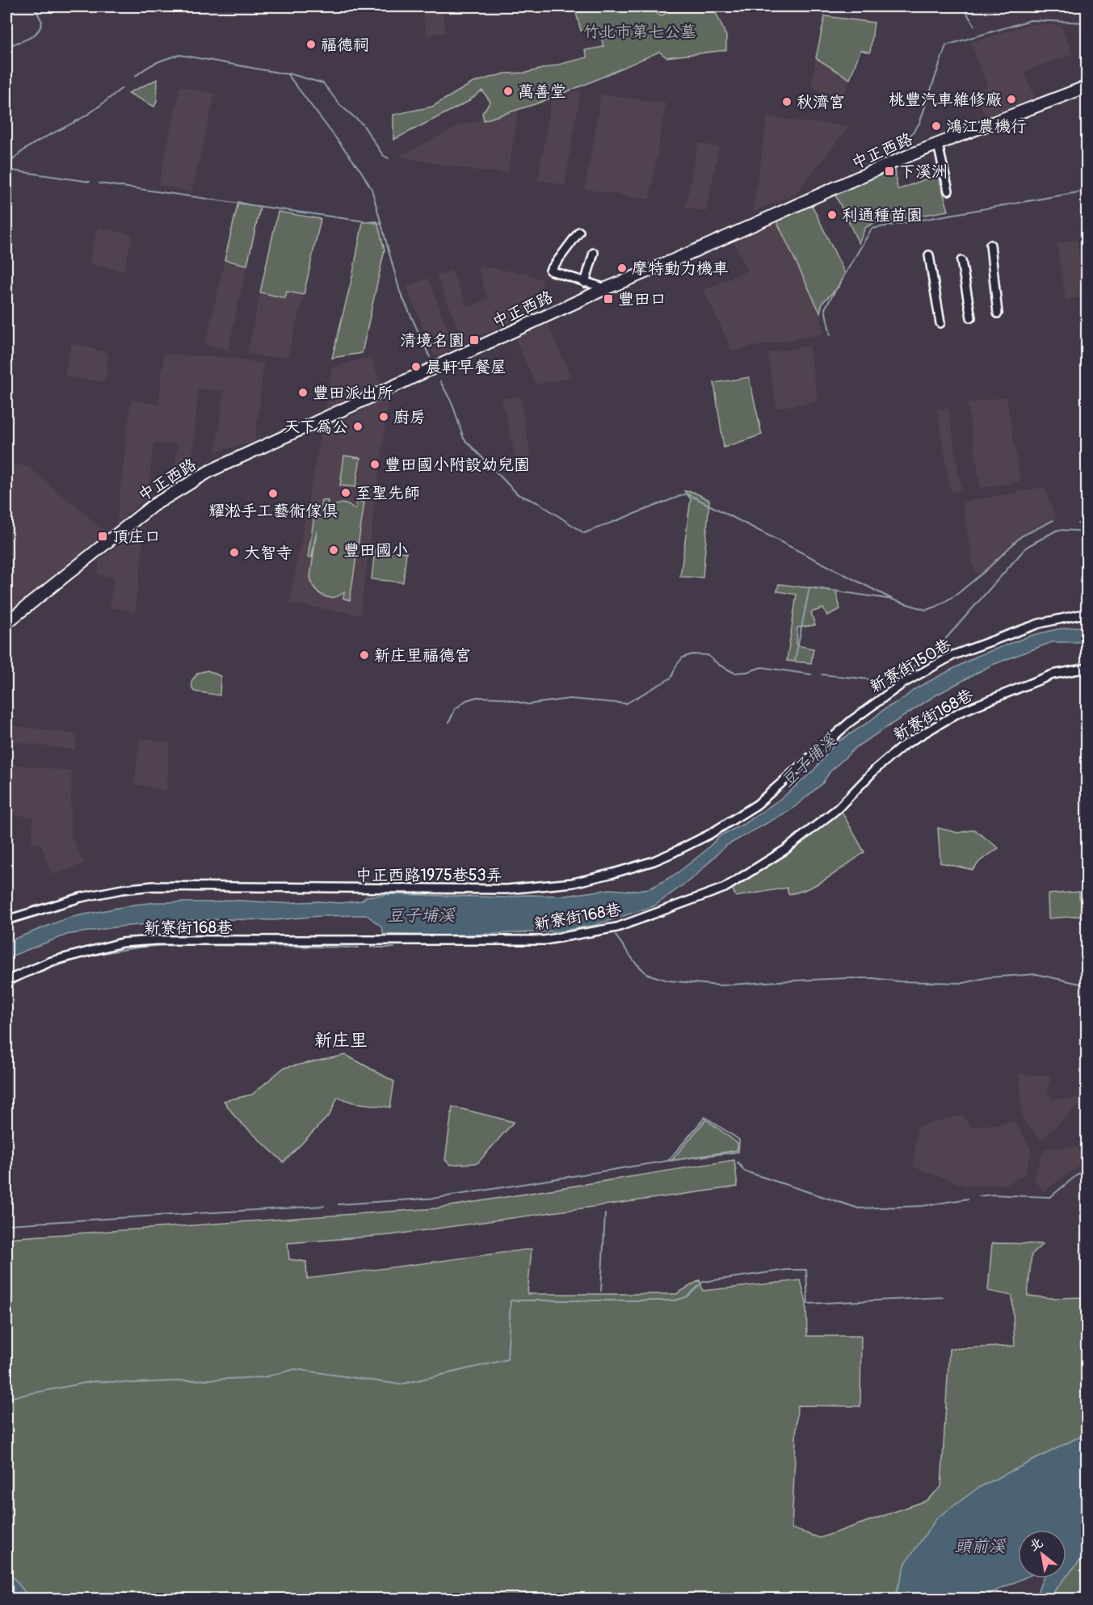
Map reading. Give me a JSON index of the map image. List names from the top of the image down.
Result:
{
  "streets": {
    "main road": ["中正西路"],
    "street": ["新寮街150巷", "新寮街168巷", "中正西路1975巷53弄"]
  },
  "crossings": [
    ["新寮街150巷", "中正西路1975巷53弄"]
  ],
  "districts": ["新庄里"],
  "water": ["豆子埔溪", "頭前溪"],
  "parks": ["竹北市第七公墓"],
  "places": {
    "other": [
      "福德祠",
      "萬善堂",
      "桃豐汽車維修廠",
      "秋濟宮",
      "鴻江農機行",
      "利通種苗園",
      "摩特動力機車",
      "晨軒早餐屋",
      "豐田派出所",
      "廚房",
      "天下為公",
      "豐田國小附設幼兒園",
      "至聖先師",
      "耀淞手工藝術傢俱",
      "豐田國小",
      "大智寺",
      "新庄里福德宮"
    ],
    "transit": [
      "下溪洲",
      "豐田口",
      "清境名園",
      "頂庄口"
    ]
  },
  "north": "top left"
}
